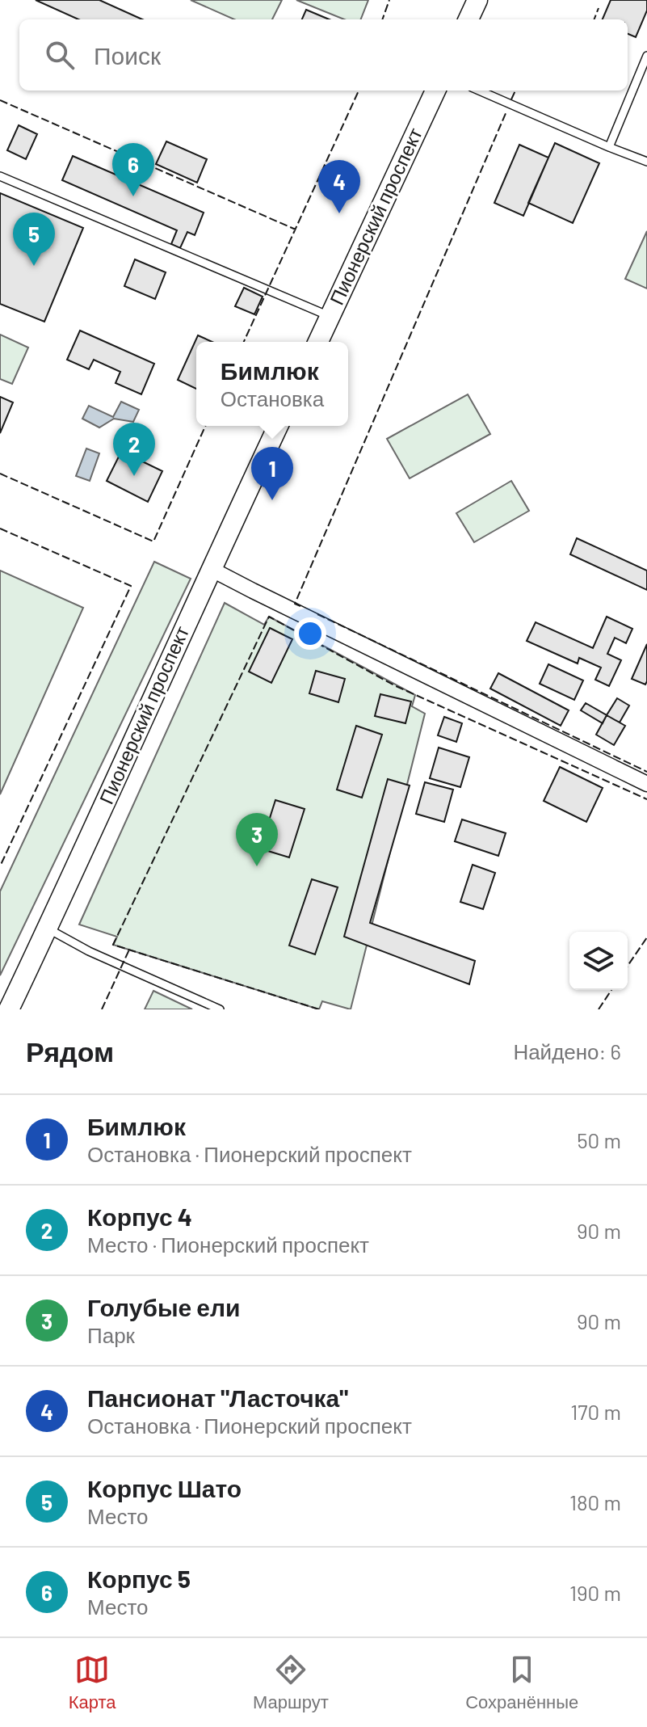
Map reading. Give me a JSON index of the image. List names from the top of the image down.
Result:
{
  "streets": {
    "street": ["Пионерский проспект"]
  },
  "page": {
    "search": "Поиск",
    "pins": [
      "6",
      "4",
      "5",
      "2",
      "1",
      "3"
    ],
    "popup": ["Бимлюк", "Остановка"],
    "heading": ["Рядом", "Найдено: 6"],
    "list": [
      {
        "mark": "1",
        "name": "Бимлюк",
        "note": "Остановка · Пионерский проспект",
        "value": "50 m"
      },
      {
        "mark": "2",
        "name": "Корпус 4",
        "note": "Место · Пионерский проспект",
        "value": "90 m"
      },
      {
        "mark": "3",
        "name": "Голубые ели",
        "note": "Парк",
        "value": "90 m"
      },
      {
        "mark": "4",
        "name": "Пансионат \"Ласточка\"",
        "note": "Остановка · Пионерский проспект",
        "value": "170 m"
      },
      {
        "mark": "5",
        "name": "Корпус Шато",
        "note": "Место",
        "value": "180 m"
      },
      {
        "mark": "6",
        "name": "Корпус 5",
        "note": "Место",
        "value": "190 m"
      }
    ],
    "nav": ["Карта", "Маршрут", "Сохранённые"]
  }
}
